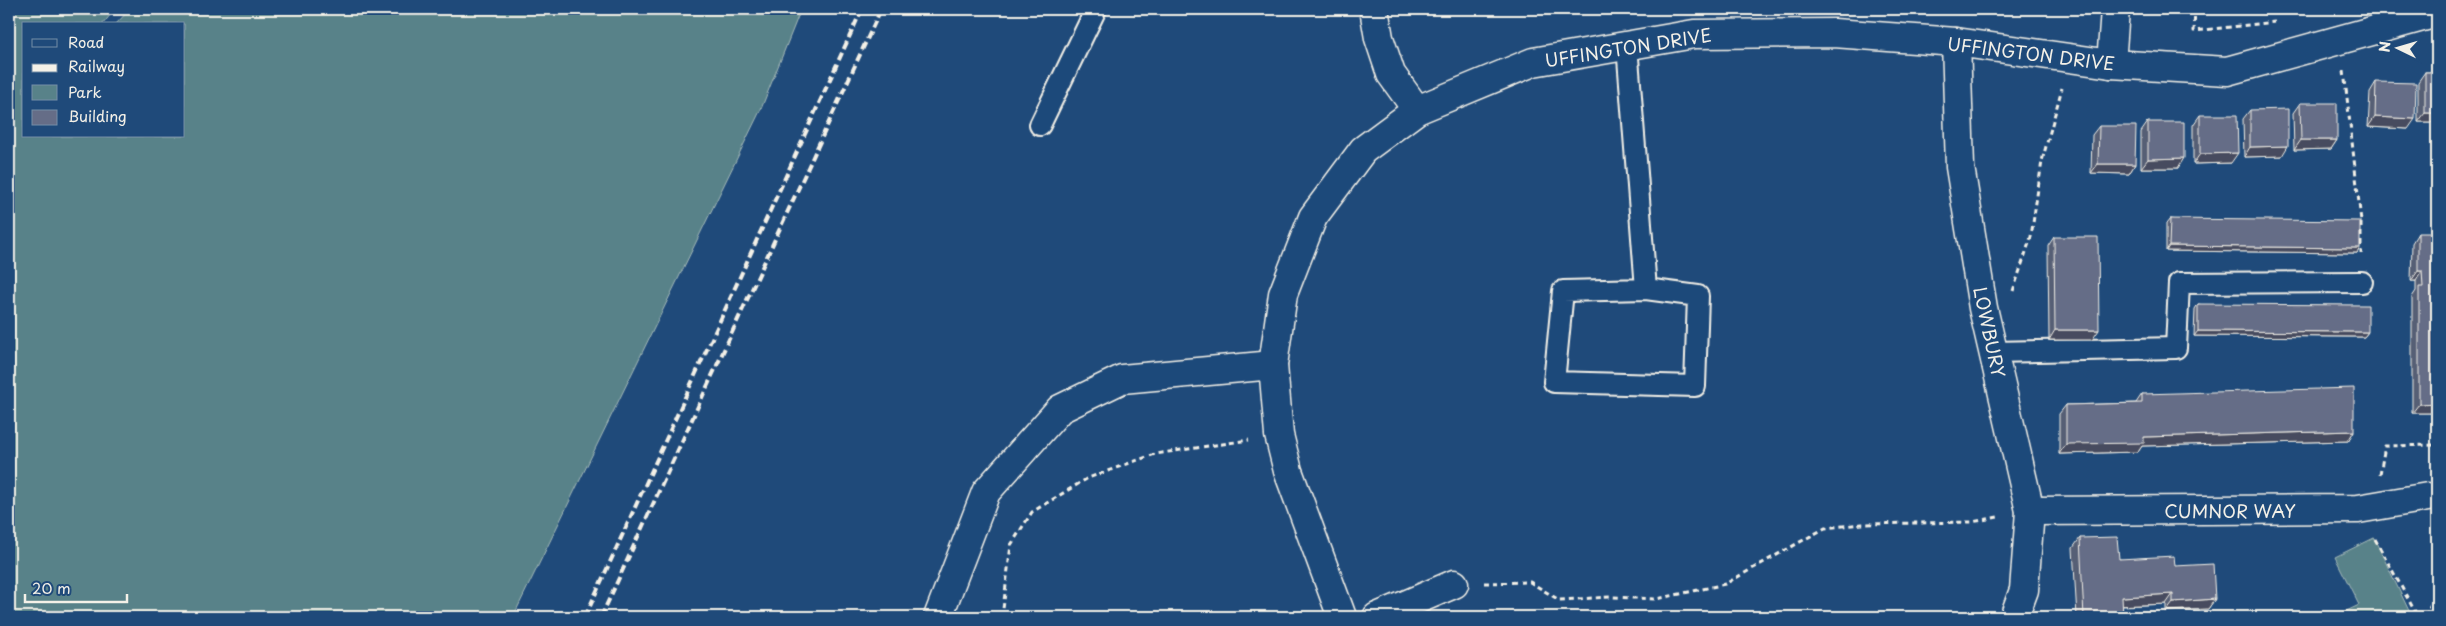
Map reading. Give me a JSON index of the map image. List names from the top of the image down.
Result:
{
  "streets": {
    "street": ["UFFINGTON DRIVE", "LOWBURY", "CUMNOR WAY"]
  },
  "crossings": [
    ["UFFINGTON DRIVE", "LOWBURY"],
    ["LOWBURY", "CUMNOR WAY"]
  ],
  "legend": [
    "Road",
    "Railway",
    "Park",
    "Building"
  ],
  "scale_bar": "20 m",
  "north": "left"
}
